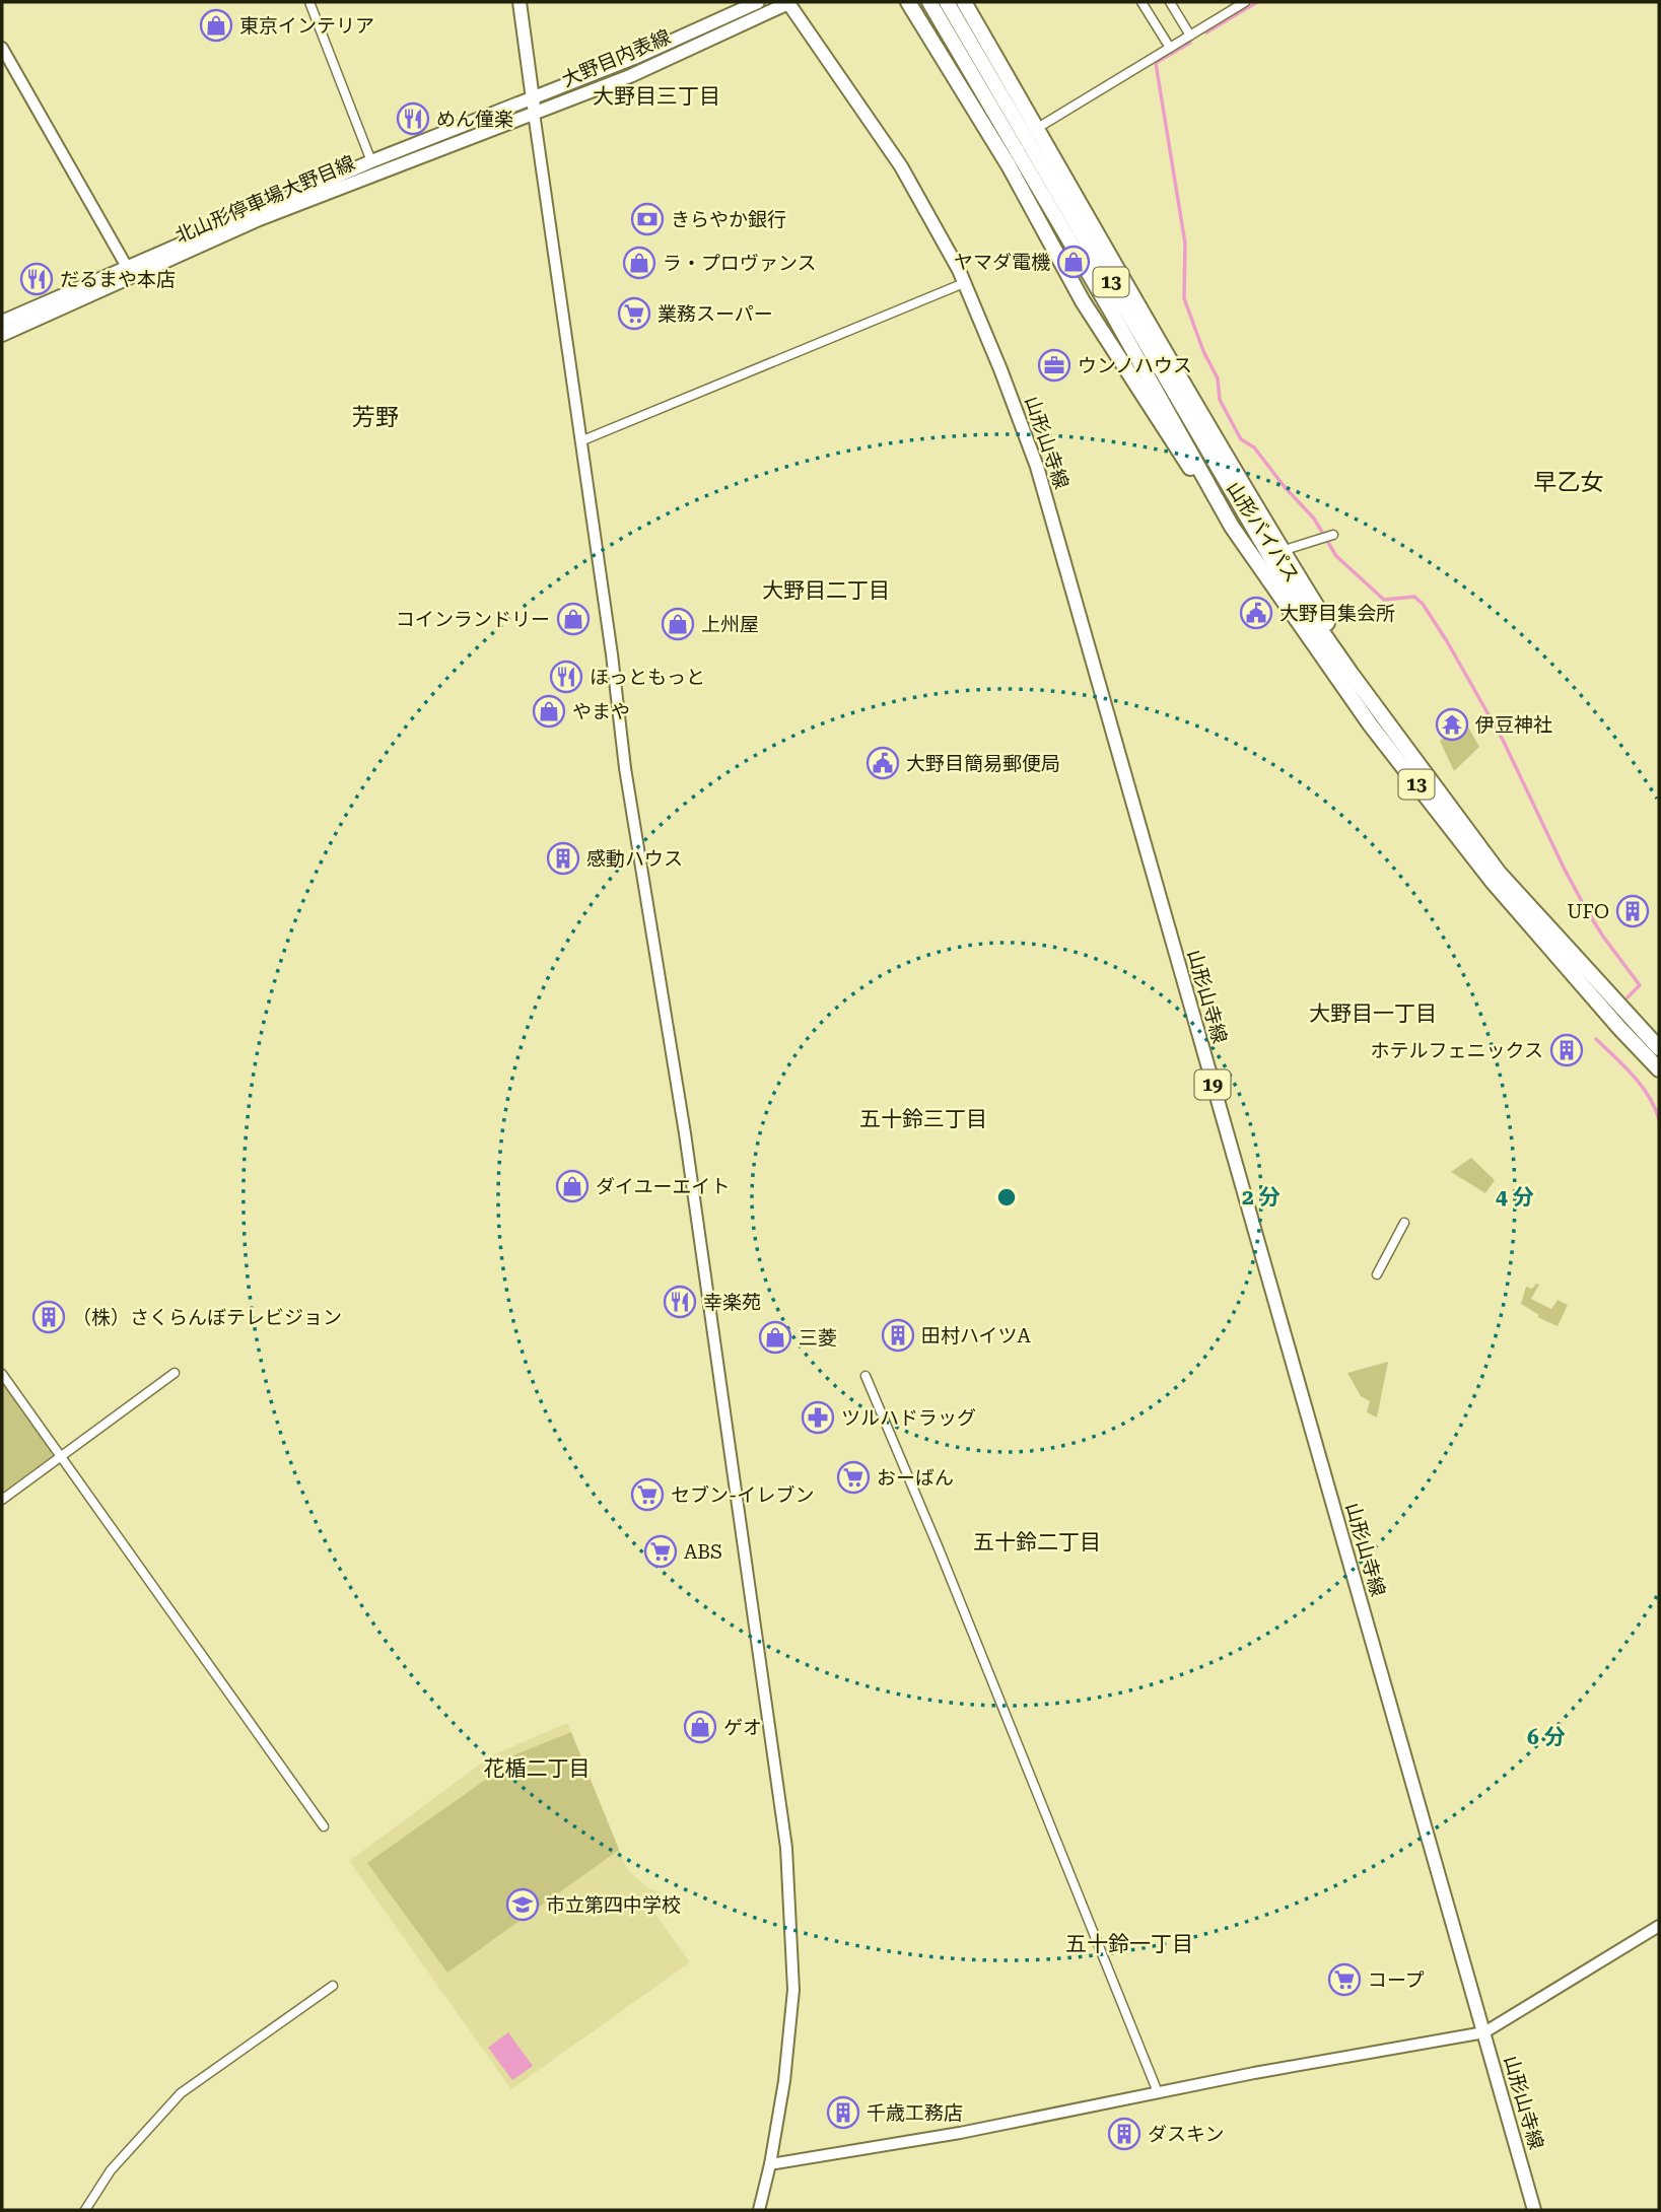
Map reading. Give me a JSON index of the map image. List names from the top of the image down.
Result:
{
  "streets": {
    "highway": ["13", "山形バイパス"],
    "main road": [
      "大野目内表線",
      "北山形停車場大野目線",
      "山形山寺線",
      "19"
    ]
  },
  "crossings": [
    ["大野目内表線", "北山形停車場大野目線"],
    ["大野目内表線", "山形山寺線"]
  ],
  "districts": [
    "大野目三丁目",
    "芳野",
    "早乙女",
    "大野目二丁目",
    "大野目一丁目",
    "五十鈴三丁目",
    "五十鈴二丁目",
    "花楯二丁目",
    "五十鈴一丁目"
  ],
  "places": {
    "shop": [
      "東京インテリア",
      "ヤマダ電機",
      "ラ・プロヴァンス",
      "コインランドリー",
      "上州屋",
      "やまや",
      "ダイユーエイト",
      "三菱",
      "ゲオ"
    ],
    "restaurant": [
      "めん僮楽",
      "だるまや本店",
      "ほっともっと",
      "幸楽苑"
    ],
    "bank": ["きらやか銀行"],
    "supermarket": [
      "業務スーパー",
      "おーばん",
      "セブン-イレブン",
      "ABS",
      "コープ"
    ],
    "office": ["ウンノハウス"],
    "public building": ["大野目集会所", "大野目簡易郵便局"],
    "temple": ["伊豆神社"],
    "building": [
      "感動ハウス",
      "UFO",
      "ホテルフェニックス",
      "（株）さくらんぼテレビジョン",
      "田村ハイツA",
      "千歳工務店",
      "ダスキン"
    ],
    "pharmacy": ["ツルハドラッグ"],
    "school or university": ["市立第四中学校"]
  },
  "rings": ["2 分", "4 分", "6 分"]
}
